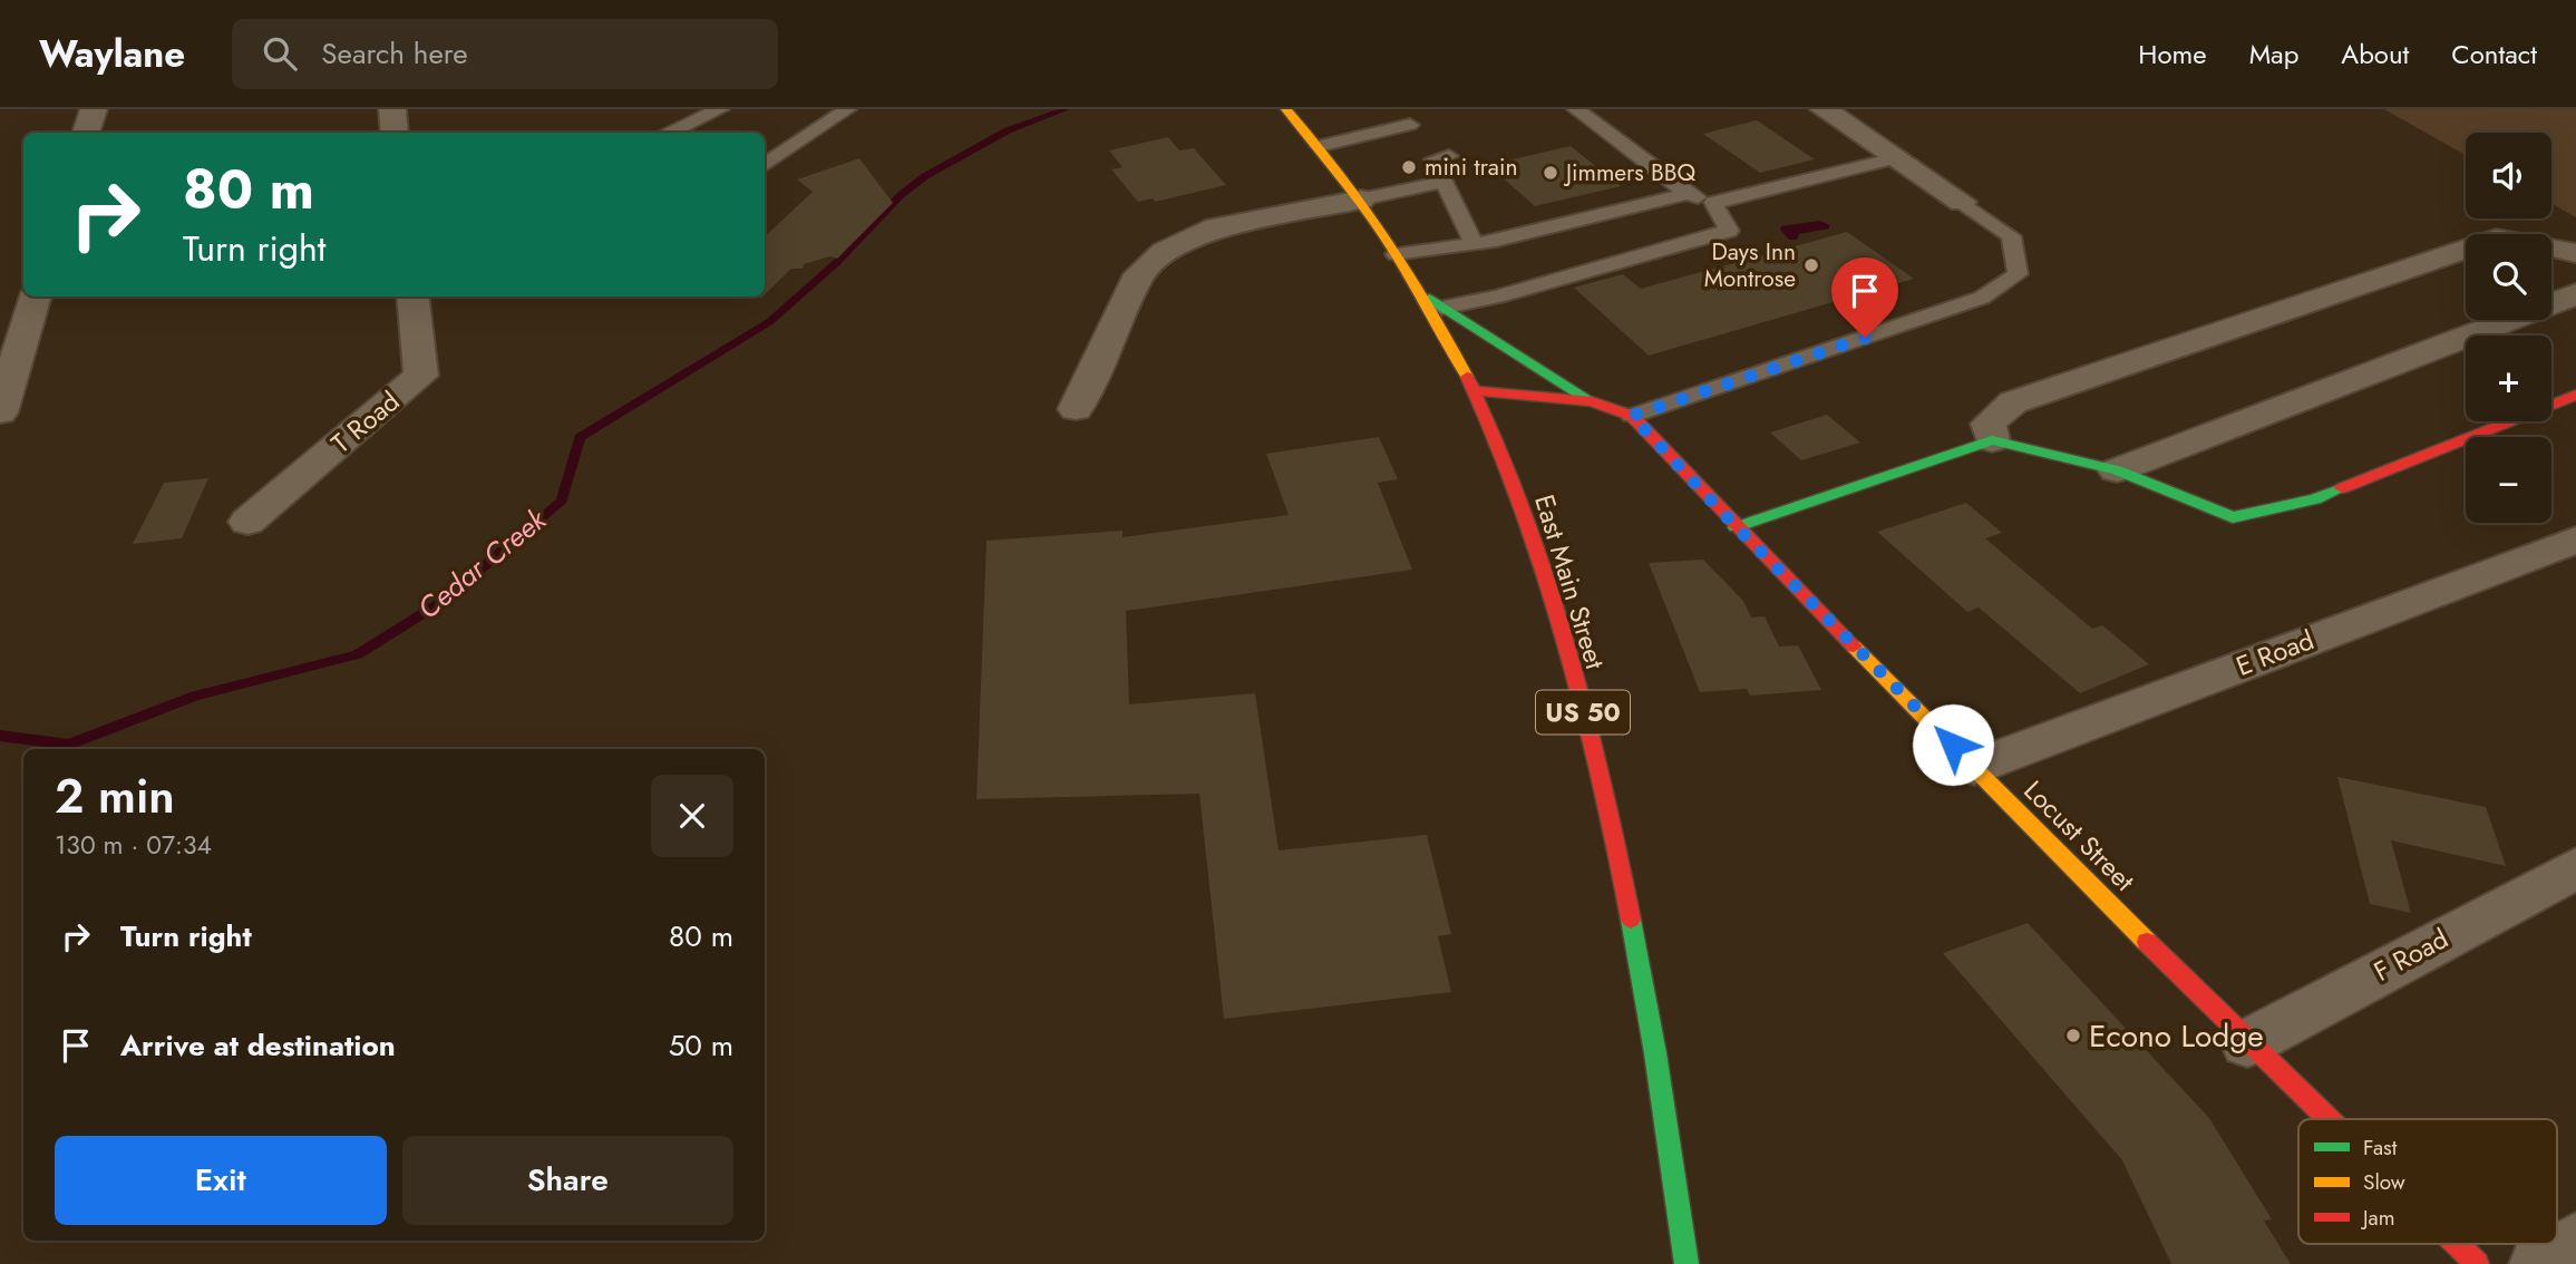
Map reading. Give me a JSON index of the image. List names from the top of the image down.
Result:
{
  "streets": {
    "main road": ["East Main Street", "US 50", "Locust Street"],
    "street": ["T Road", "E Road", "F Road"]
  },
  "crossings": [
    ["East Main Street", "Locust Street"],
    ["E Road", "Locust Street"],
    ["Locust Street", "F Road"]
  ],
  "water": ["Cedar Creek"],
  "places": [
    "mini train",
    "Jimmers BBQ",
    "Days Inn Montrose",
    "Econo Lodge"
  ],
  "legend": ["Fast", "Slow", "Jam"],
  "page": {
    "header": "Waylane",
    "search": "Search here",
    "nav": [
      "Home",
      "Map",
      "About",
      "Contact"
    ],
    "map_buttons": ["+", "−"],
    "turn": ["80 m", "Turn right"],
    "heading": ["2 min", "130 m · 07:34"],
    "list": [
      {
        "name": "Turn right",
        "value": "80 m"
      },
      {
        "name": "Arrive at destination",
        "value": "50 m"
      }
    ],
    "buttons": ["Exit", "Share"]
  }
}
